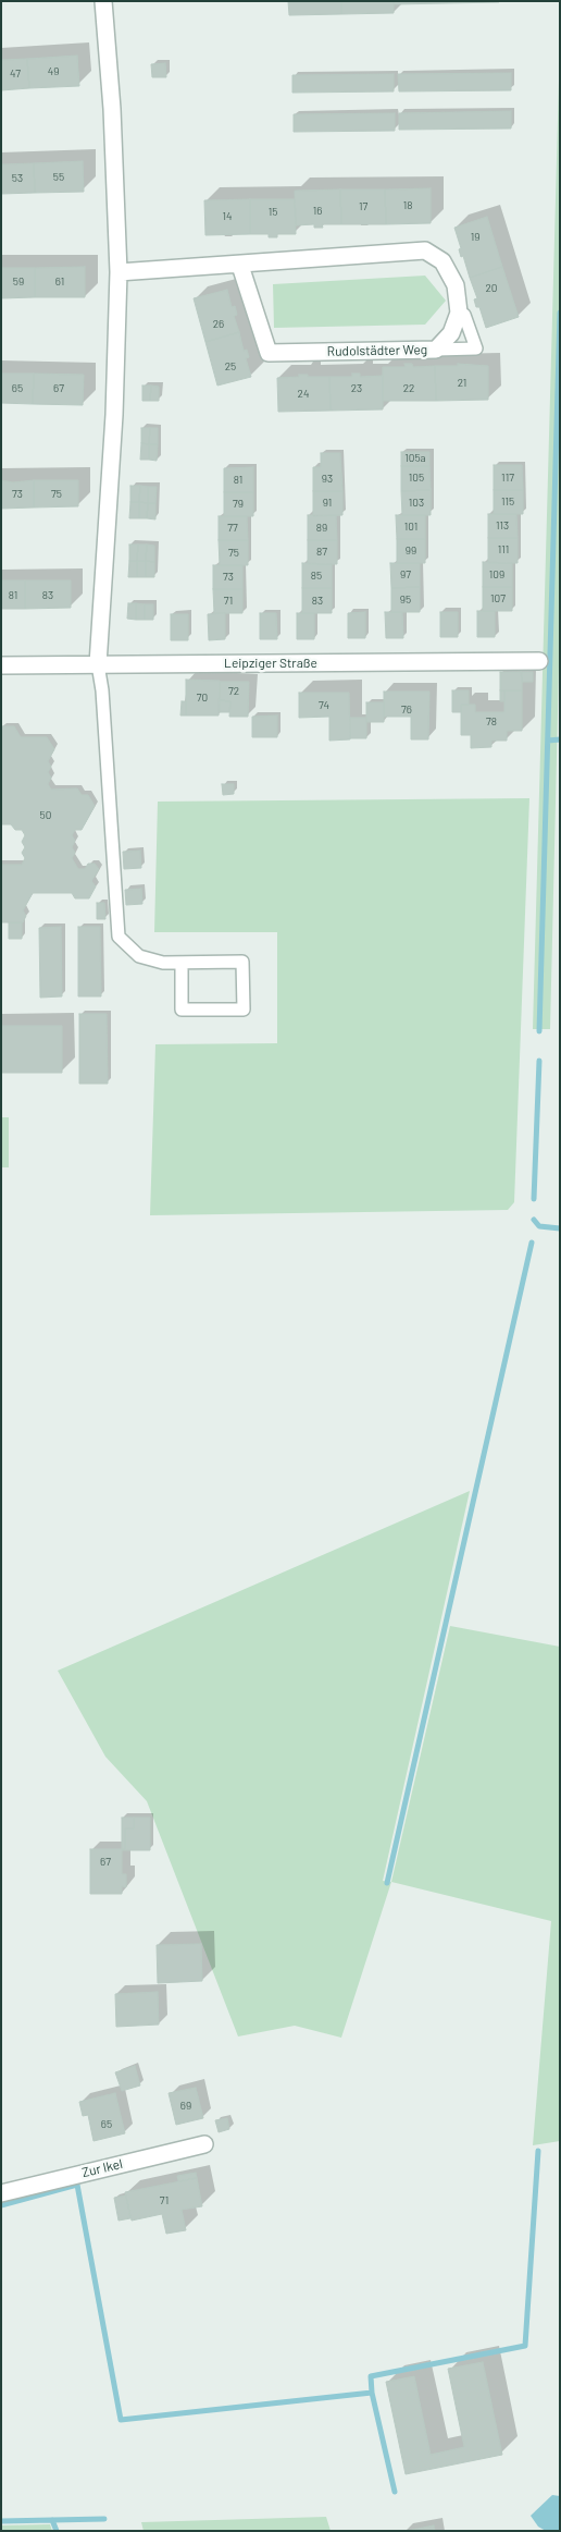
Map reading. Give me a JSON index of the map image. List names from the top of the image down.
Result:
{
  "streets": {
    "street": ["Rudolstädter Weg", "Leipziger Straße", "Zur Ikel"]
  },
  "house_numbers": [
    "49",
    "47",
    "55",
    "53",
    "18",
    "17",
    "16",
    "15",
    "14",
    "19",
    "59",
    "61",
    "20",
    "26",
    "25",
    "21",
    "65",
    "67",
    "23",
    "22",
    "24",
    "105a",
    "105",
    "117",
    "93",
    "81",
    "73",
    "75",
    "115",
    "91",
    "103",
    "79",
    "113",
    "101",
    "77",
    "89",
    "111",
    "99",
    "87",
    "75",
    "97",
    "109",
    "85",
    "73",
    "81",
    "83",
    "107",
    "95",
    "71",
    "83",
    "72",
    "70",
    "74",
    "76",
    "78",
    "50",
    "67",
    "69",
    "65",
    "71"
  ]
}
